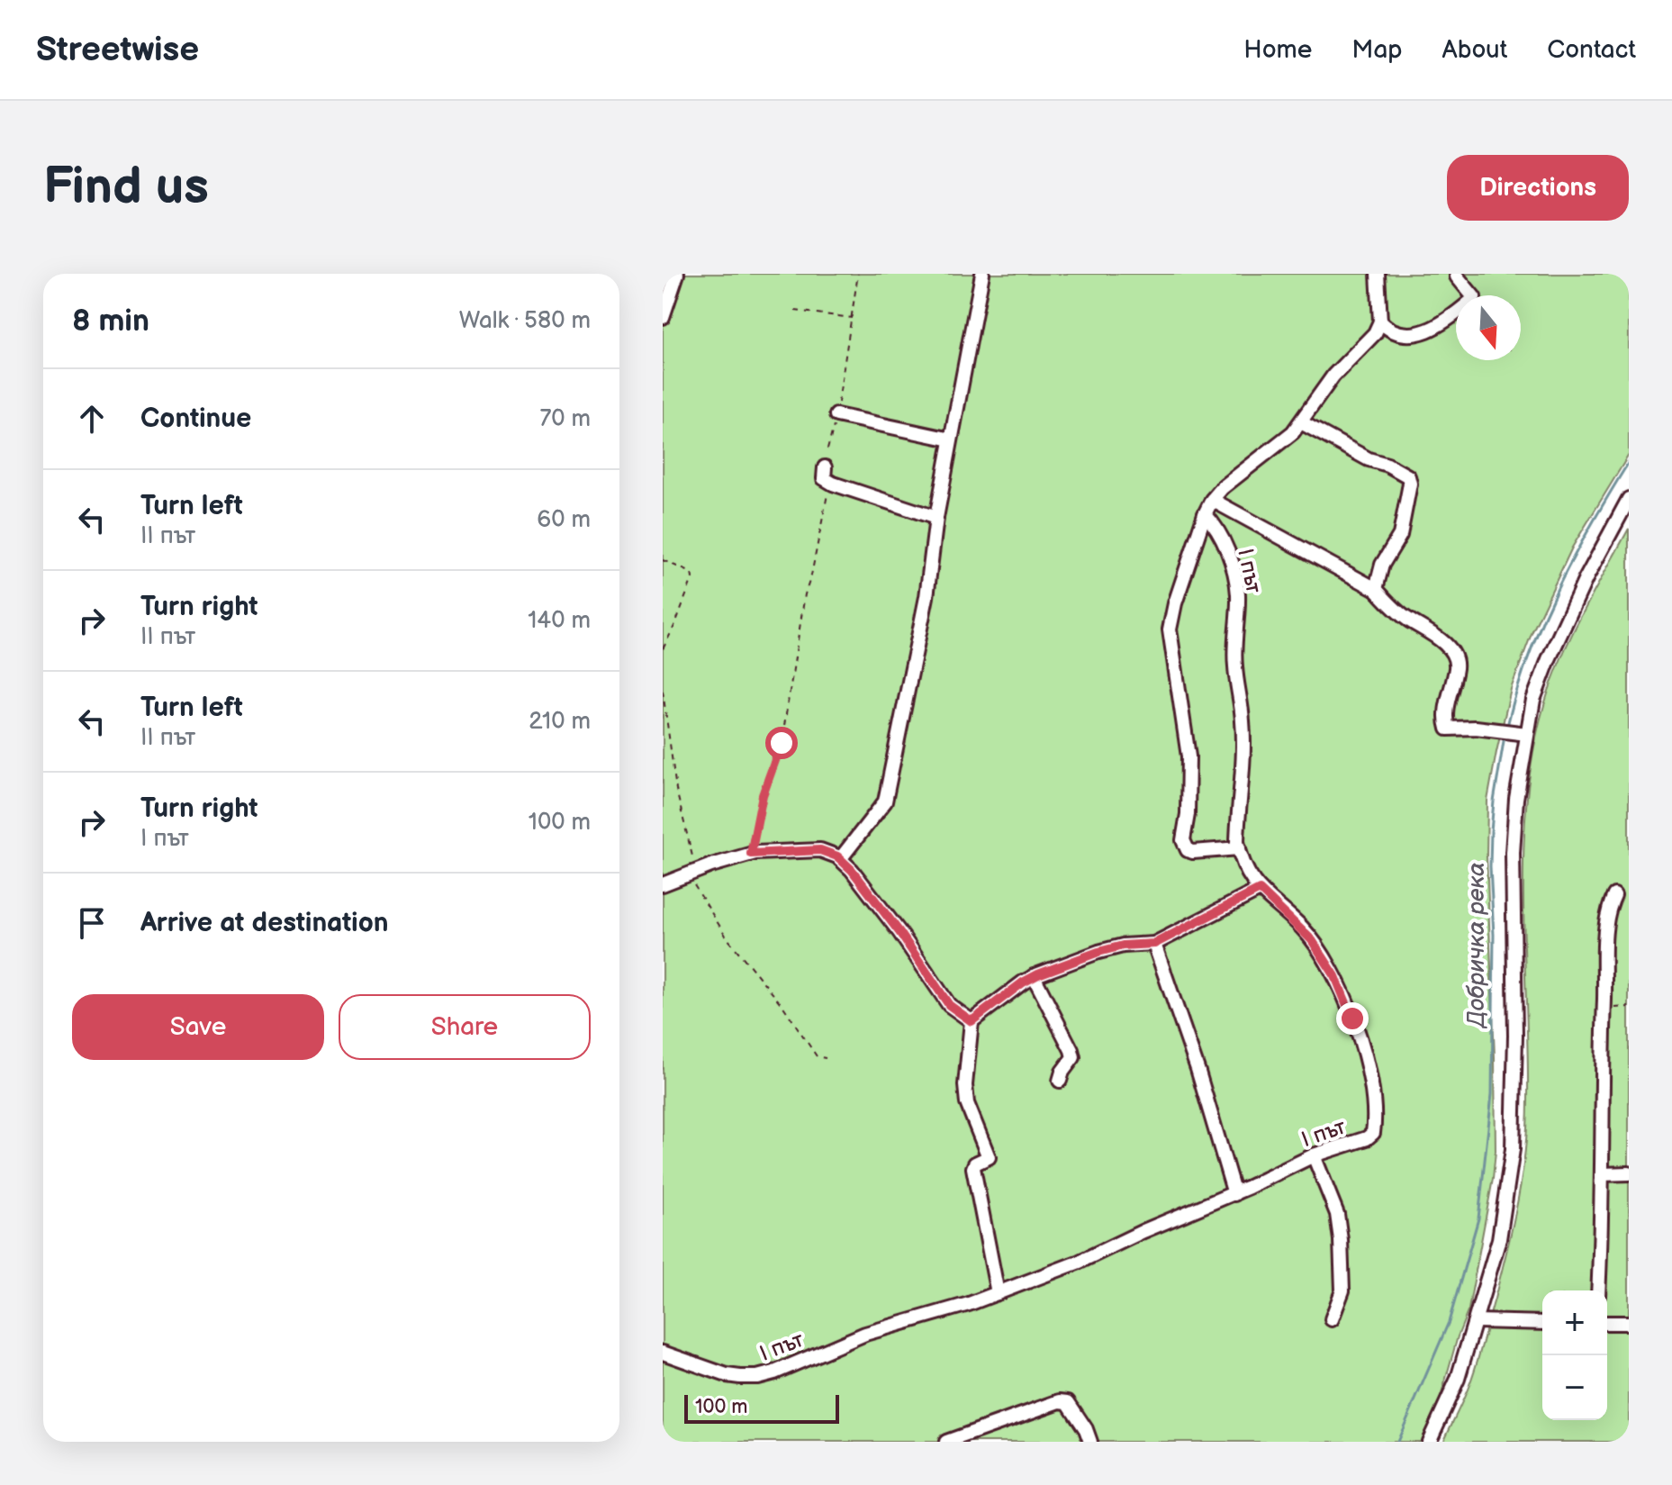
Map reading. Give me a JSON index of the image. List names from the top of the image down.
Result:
{
  "streets": {
    "street": ["І път"]
  },
  "water": ["Добричка река"],
  "scale_bar": "100 m",
  "north": "bottom",
  "page": {
    "header": "Streetwise",
    "nav": [
      "Home",
      "Map",
      "About",
      "Contact"
    ],
    "buttons": [
      "Directions",
      ["Save", "Share"]
    ],
    "title": "Find us",
    "heading": ["8 min", "Walk · 580 m"],
    "list": [
      ["Continue", "70 m"],
      ["Turn left", "ІІ път", "60 m"],
      ["Turn right", "ІІ път", "140 m"],
      ["Turn left", "ІІ път", "210 m"],
      ["Turn right", "І път", "100 m"],
      "Arrive at destination"
    ],
    "map_buttons": ["+", "−"],
    "scale": "100 m"
  }
}
